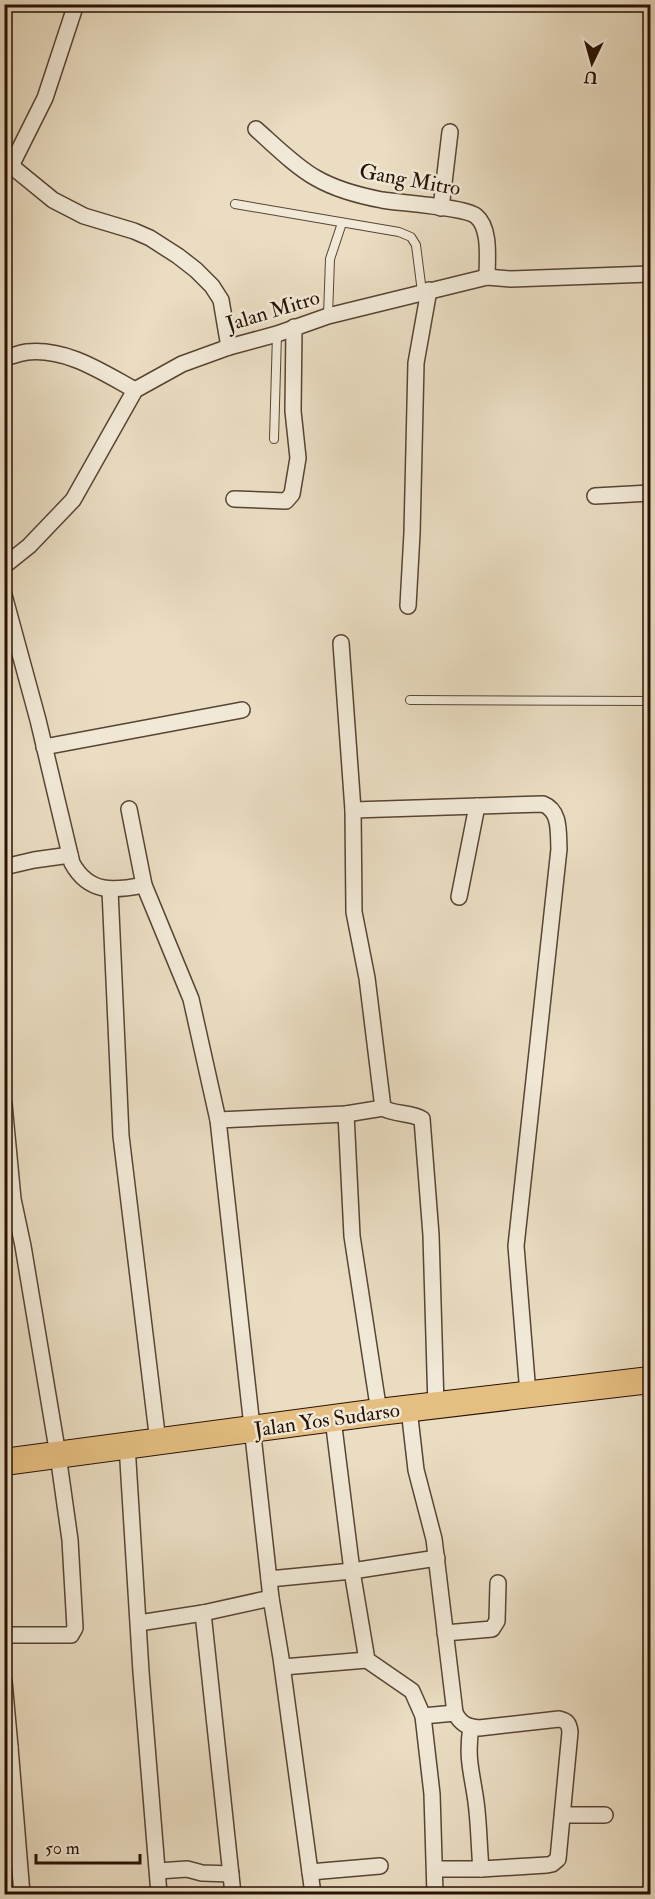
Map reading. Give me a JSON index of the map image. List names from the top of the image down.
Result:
{
  "streets": {
    "highway": ["Jalan Yos Sudarso"],
    "street": ["Gang Mitro", "Jalan Mitro"]
  },
  "crossings": [
    ["Gang Mitro", "Jalan Mitro"]
  ],
  "scale_bar": "50 m",
  "north": "bottom"
}
